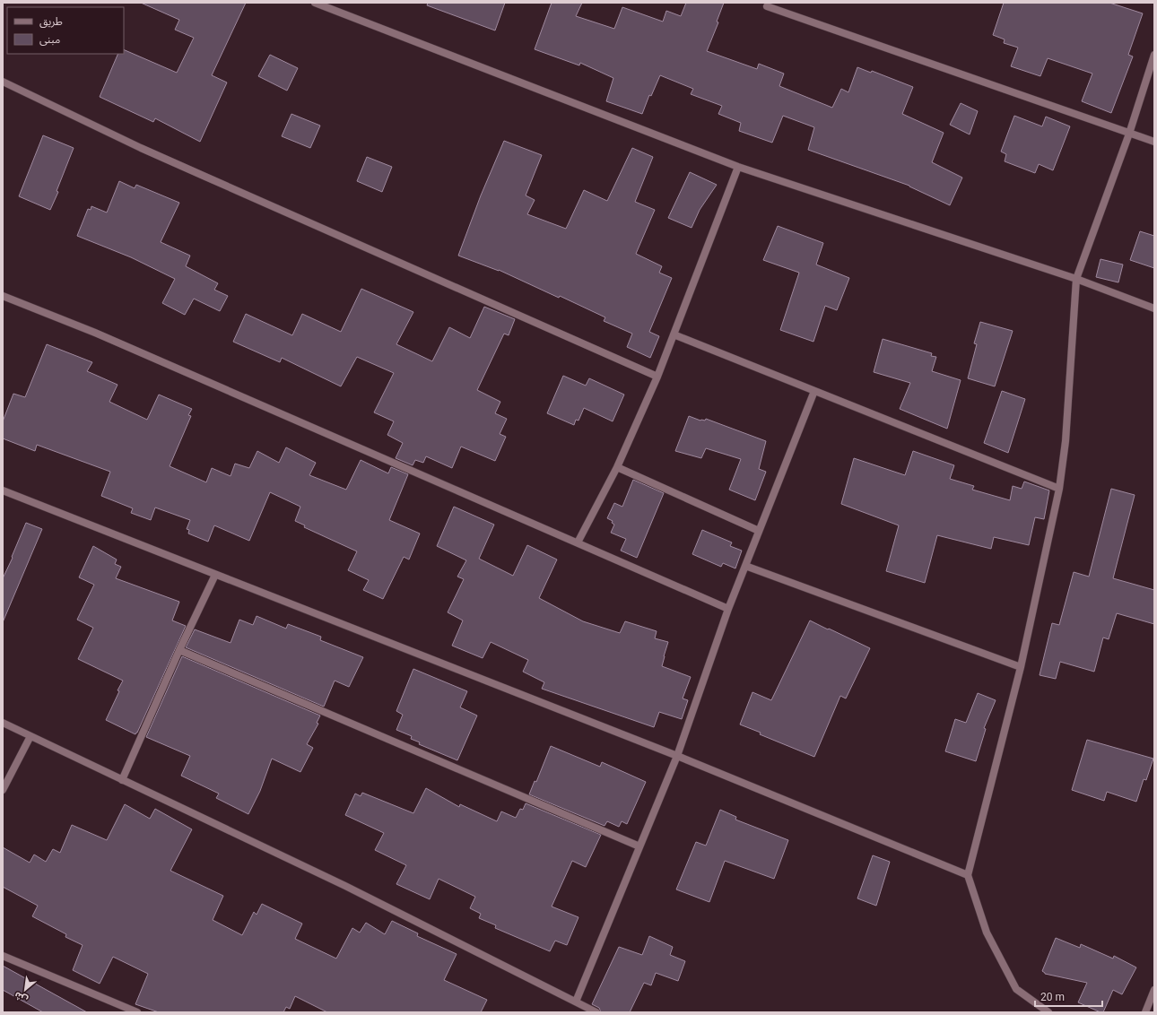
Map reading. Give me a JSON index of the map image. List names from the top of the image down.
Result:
{
  "legend": ["طريق", "مبنى"],
  "scale_bar": "20 m",
  "north": "bottom left"
}
